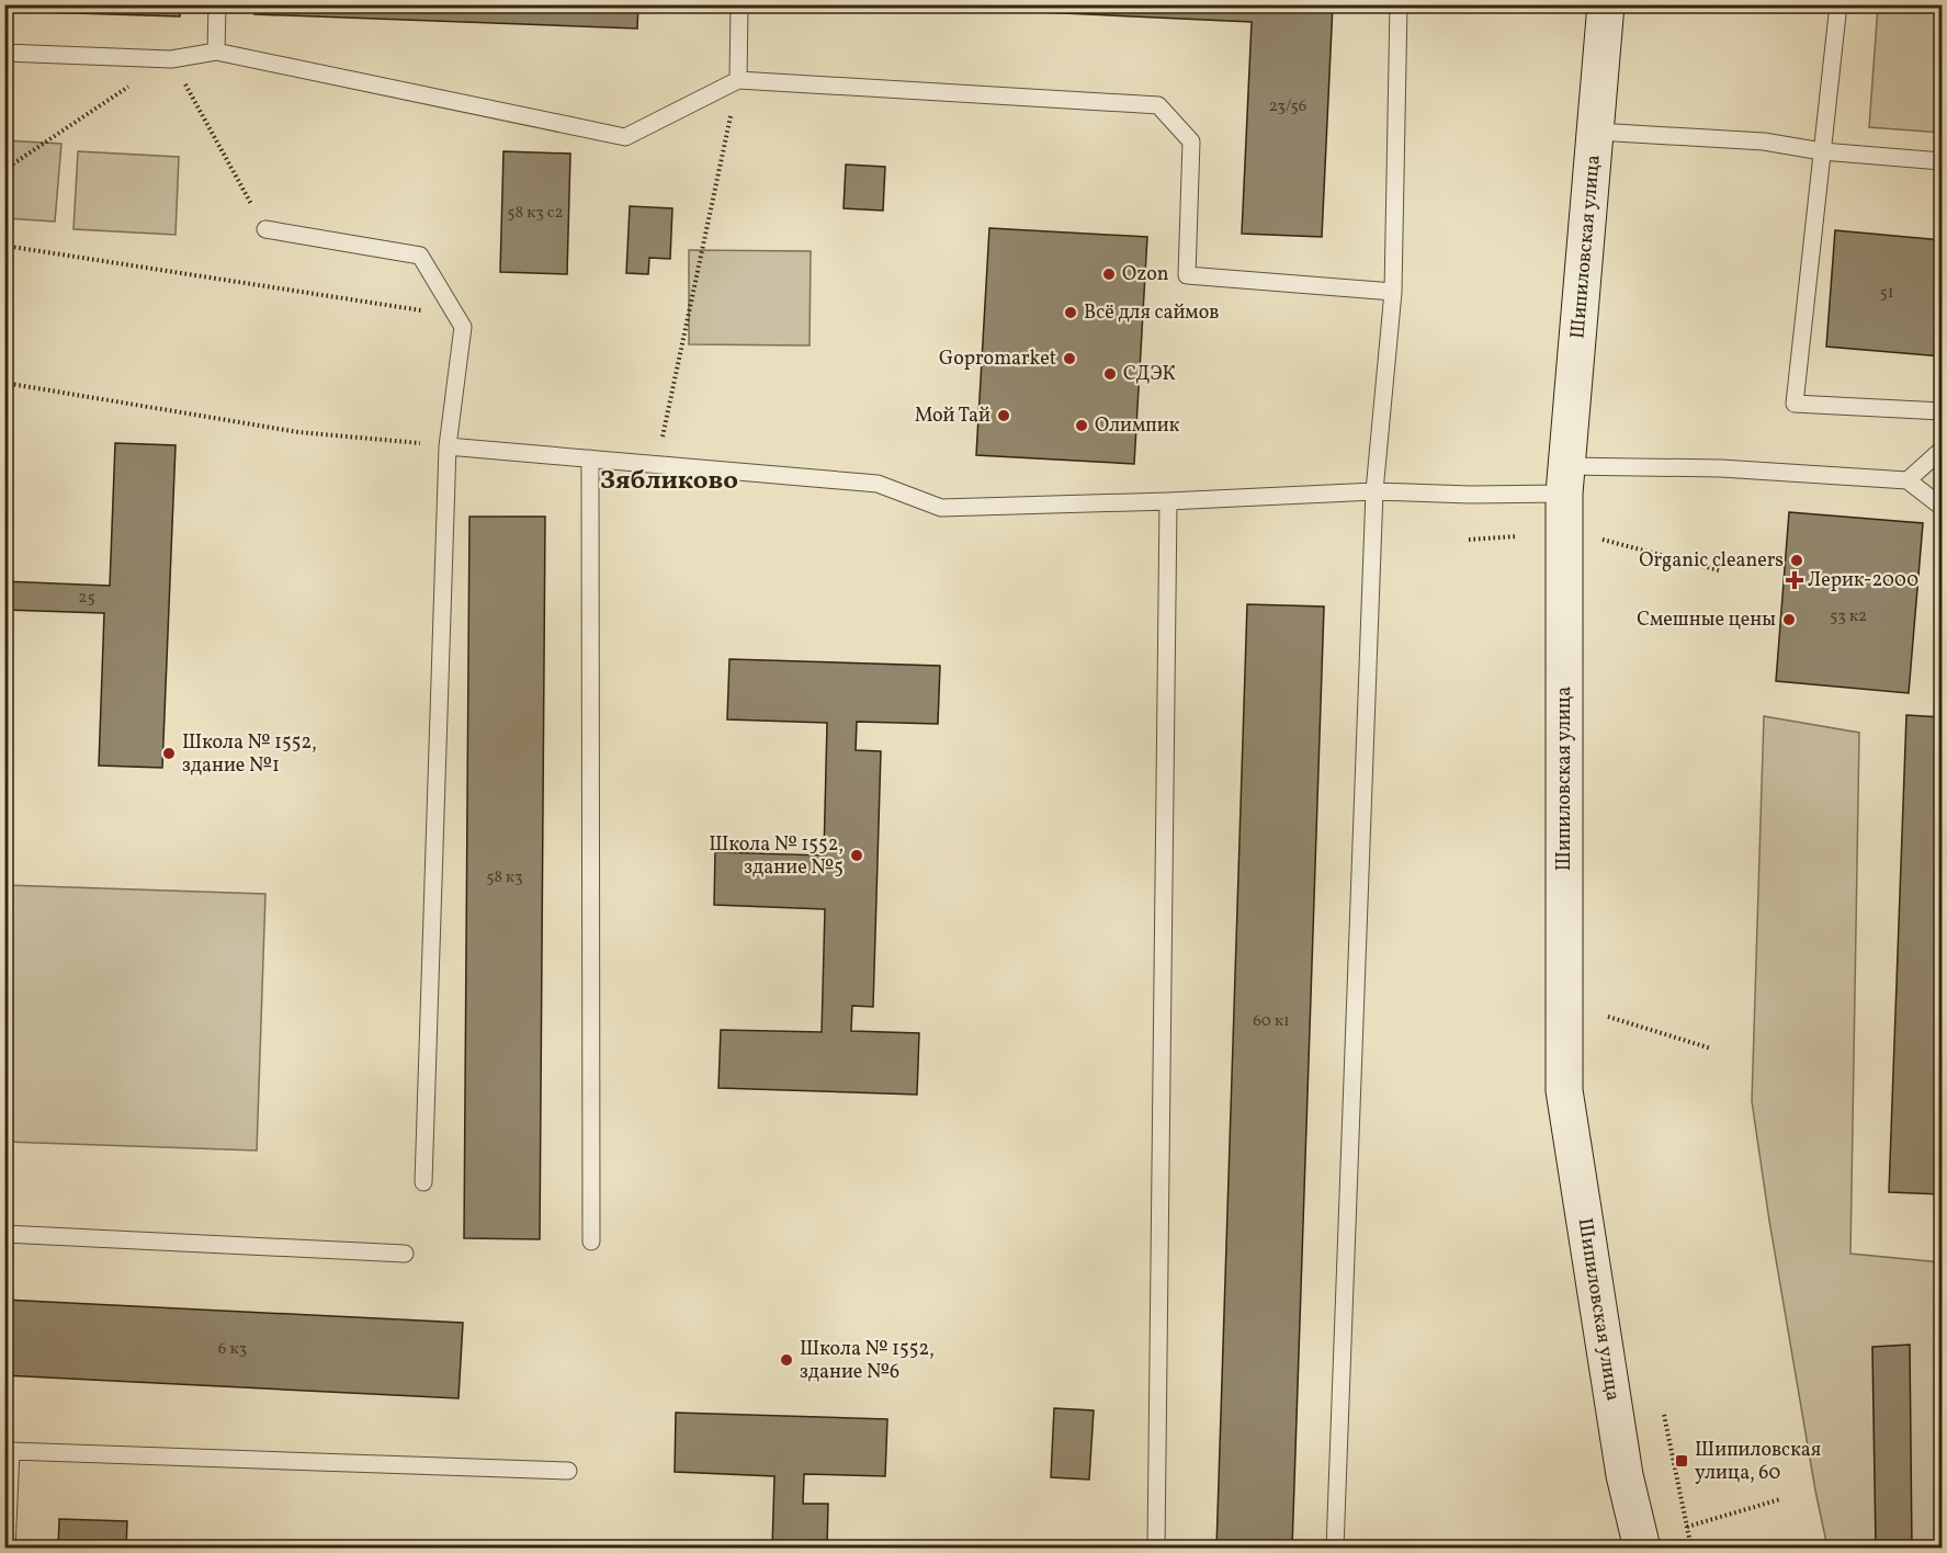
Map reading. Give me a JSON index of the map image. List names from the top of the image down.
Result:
{
  "streets": {
    "street": ["Шипиловская улица"]
  },
  "districts": ["Зябликово"],
  "places": {
    "other": [
      "Ozon",
      "Всё для саймов",
      "Gopromarket",
      "СДЭК",
      "Мой Тай",
      "Олимпик",
      "Organic cleaners",
      "Смешные цены",
      "Школа № 1552, здание №1",
      "Школа № 1552, здание №5",
      "Школа № 1552, здание №6"
    ],
    "health": ["Лерик-2000"],
    "transit": ["Шипиловская улица, 60"]
  },
  "house_numbers": [
    "23/56",
    "58 к3 с2",
    "51",
    "25",
    "53 к2",
    "58 к3",
    "60 к1",
    "6 к3"
  ]
}
